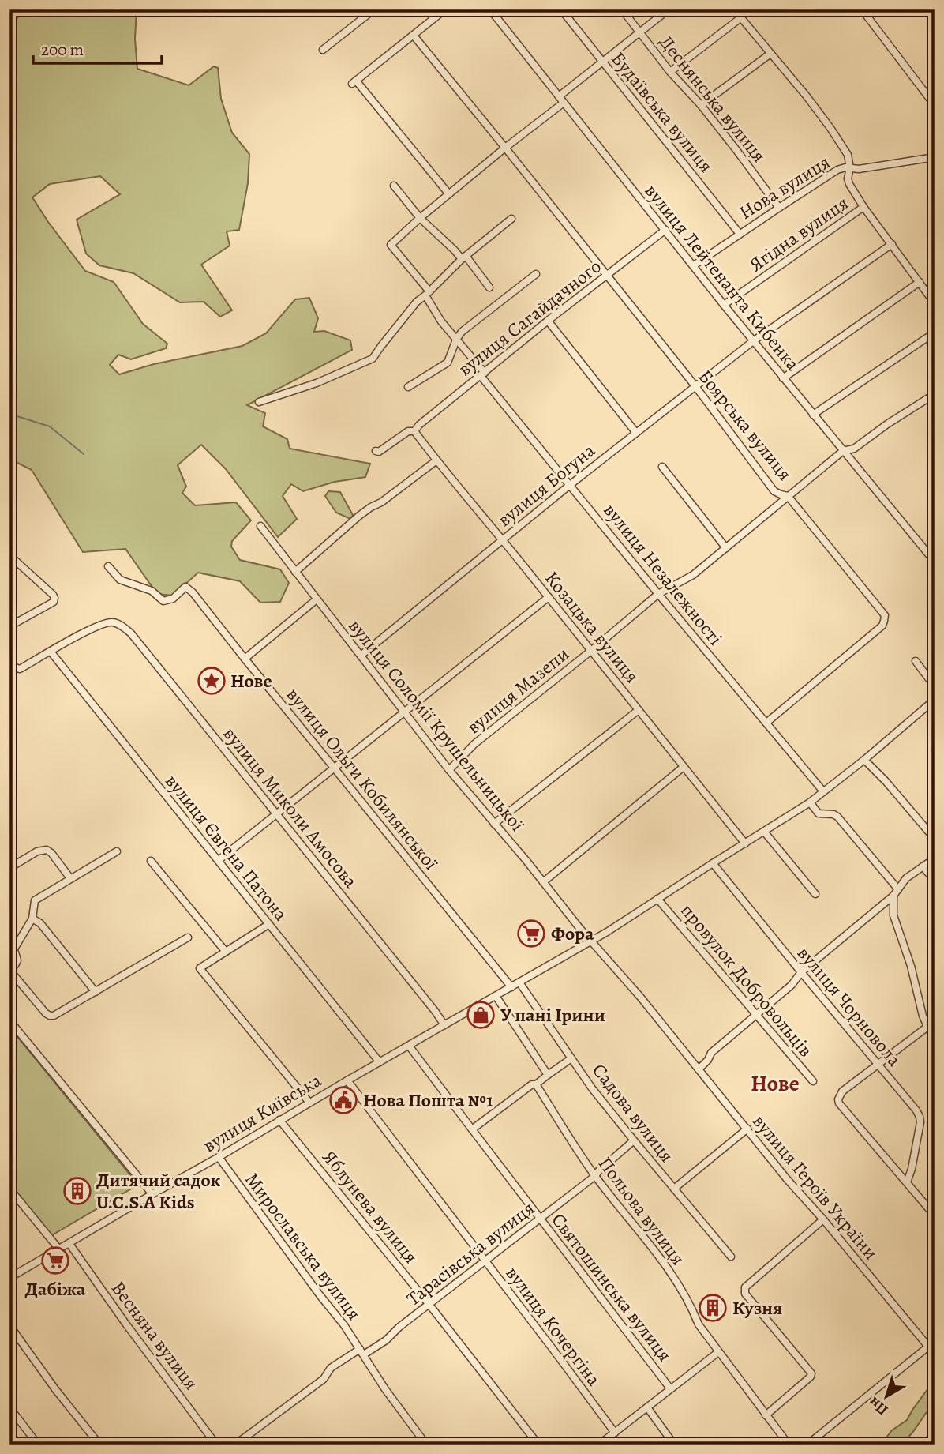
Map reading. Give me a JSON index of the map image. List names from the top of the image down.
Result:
{
  "streets": {
    "street": [
      "Деснянська вулиця",
      "Будаївська вулиця",
      "Нова вулиця",
      "Ягідна вулиця",
      "вулиця Лейтенанта Кибенка",
      "вулиця Сагайдачного",
      "Боярська вулиця",
      "вулиця Богуна",
      "вулиця Незалежності",
      "Козацька вулиця",
      "вулиця Мазепи",
      "вулиця Соломії Крушельницької",
      "вулиця Ольги Кобилянської",
      "вулиця Миколи Амосова",
      "вулиця Євгена Патона",
      "провулок Добровольців",
      "вулиця Чорновола",
      "вулиця Київська",
      "Садова вулиця",
      "вулиця Героїв України",
      "Яблунева вулиця",
      "Польова вулиця",
      "Мирославська вулиця",
      "Тарасівська вулиця",
      "Святошинська вулиця",
      "вулиця Кочергіна",
      "Весняна вулиця"
    ]
  },
  "crossings": [
    ["Деснянська вулиця", "Нова вулиця"],
    ["Будаївська вулиця", "Нова вулиця"],
    ["Нова вулиця", "вулиця Лейтенанта Кибенка"],
    ["Ягідна вулиця", "вулиця Лейтенанта Кибенка"],
    ["вулиця Лейтенанта Кибенка", "вулиця Сагайдачного"],
    ["вулиця Лейтенанта Кибенка", "вулиця Богуна"],
    ["вулиця Лейтенанта Кибенка", "вулиця Мазепи"],
    ["вулиця Сагайдачного", "Боярська вулиця"],
    ["вулиця Сагайдачного", "вулиця Незалежності"],
    ["вулиця Сагайдачного", "Козацька вулиця"],
    ["Боярська вулиця", "вулиця Богуна"],
    ["Боярська вулиця", "вулиця Незалежності"],
    ["Боярська вулиця", "вулиця Мазепи"],
    ["вулиця Богуна", "вулиця Незалежності"],
    ["вулиця Богуна", "Козацька вулиця"],
    ["вулиця Богуна", "вулиця Соломії Крушельницької"],
    ["вулиця Незалежності", "вулиця Мазепи"],
    ["вулиця Незалежності", "вулиця Київська"],
    ["Козацька вулиця", "вулиця Мазепи"],
    ["Козацька вулиця", "вулиця Київська"],
    ["вулиця Мазепи", "вулиця Соломії Крушельницької"],
    ["вулиця Соломії Крушельницької", "вулиця Київська"],
    ["вулиця Соломії Крушельницької", "вулиця Героїв України"],
    ["вулиця Ольги Кобилянської", "вулиця Київська"],
    ["вулиця Миколи Амосова", "вулиця Євгена Патона"],
    ["вулиця Миколи Амосова", "вулиця Київська"],
    ["вулиця Євгена Патона", "вулиця Київська"],
    ["провулок Добровольців", "вулиця Київська"],
    ["вулиця Чорновола", "вулиця Київська"],
    ["вулиця Київська", "Садова вулиця"],
    ["вулиця Київська", "вулиця Героїв України"],
    ["вулиця Київська", "Яблунева вулиця"],
    ["вулиця Київська", "Мирославська вулиця"],
    ["вулиця Київська", "Святошинська вулиця"],
    ["вулиця Київська", "вулиця Кочергіна"],
    ["вулиця Київська", "Весняна вулиця"],
    ["Садова вулиця", "Тарасівська вулиця"],
    ["Яблунева вулиця", "Тарасівська вулиця"],
    ["Польова вулиця", "Тарасівська вулиця"],
    ["Мирославська вулиця", "Тарасівська вулиця"],
    ["Тарасівська вулиця", "Святошинська вулиця"],
    ["Тарасівська вулиця", "вулиця Кочергіна"]
  ],
  "districts": ["Нове"],
  "places": {
    "place": ["Нове"],
    "supermarket": ["Фора", "Дабіжа"],
    "shop": ["У пані Ірини"],
    "public building": ["Нова Пошта №1"],
    "building": ["Дитячий садок U.C.S.A Kids", "Кузня"]
  },
  "scale_bar": "200 m",
  "north": "bottom left"
}
